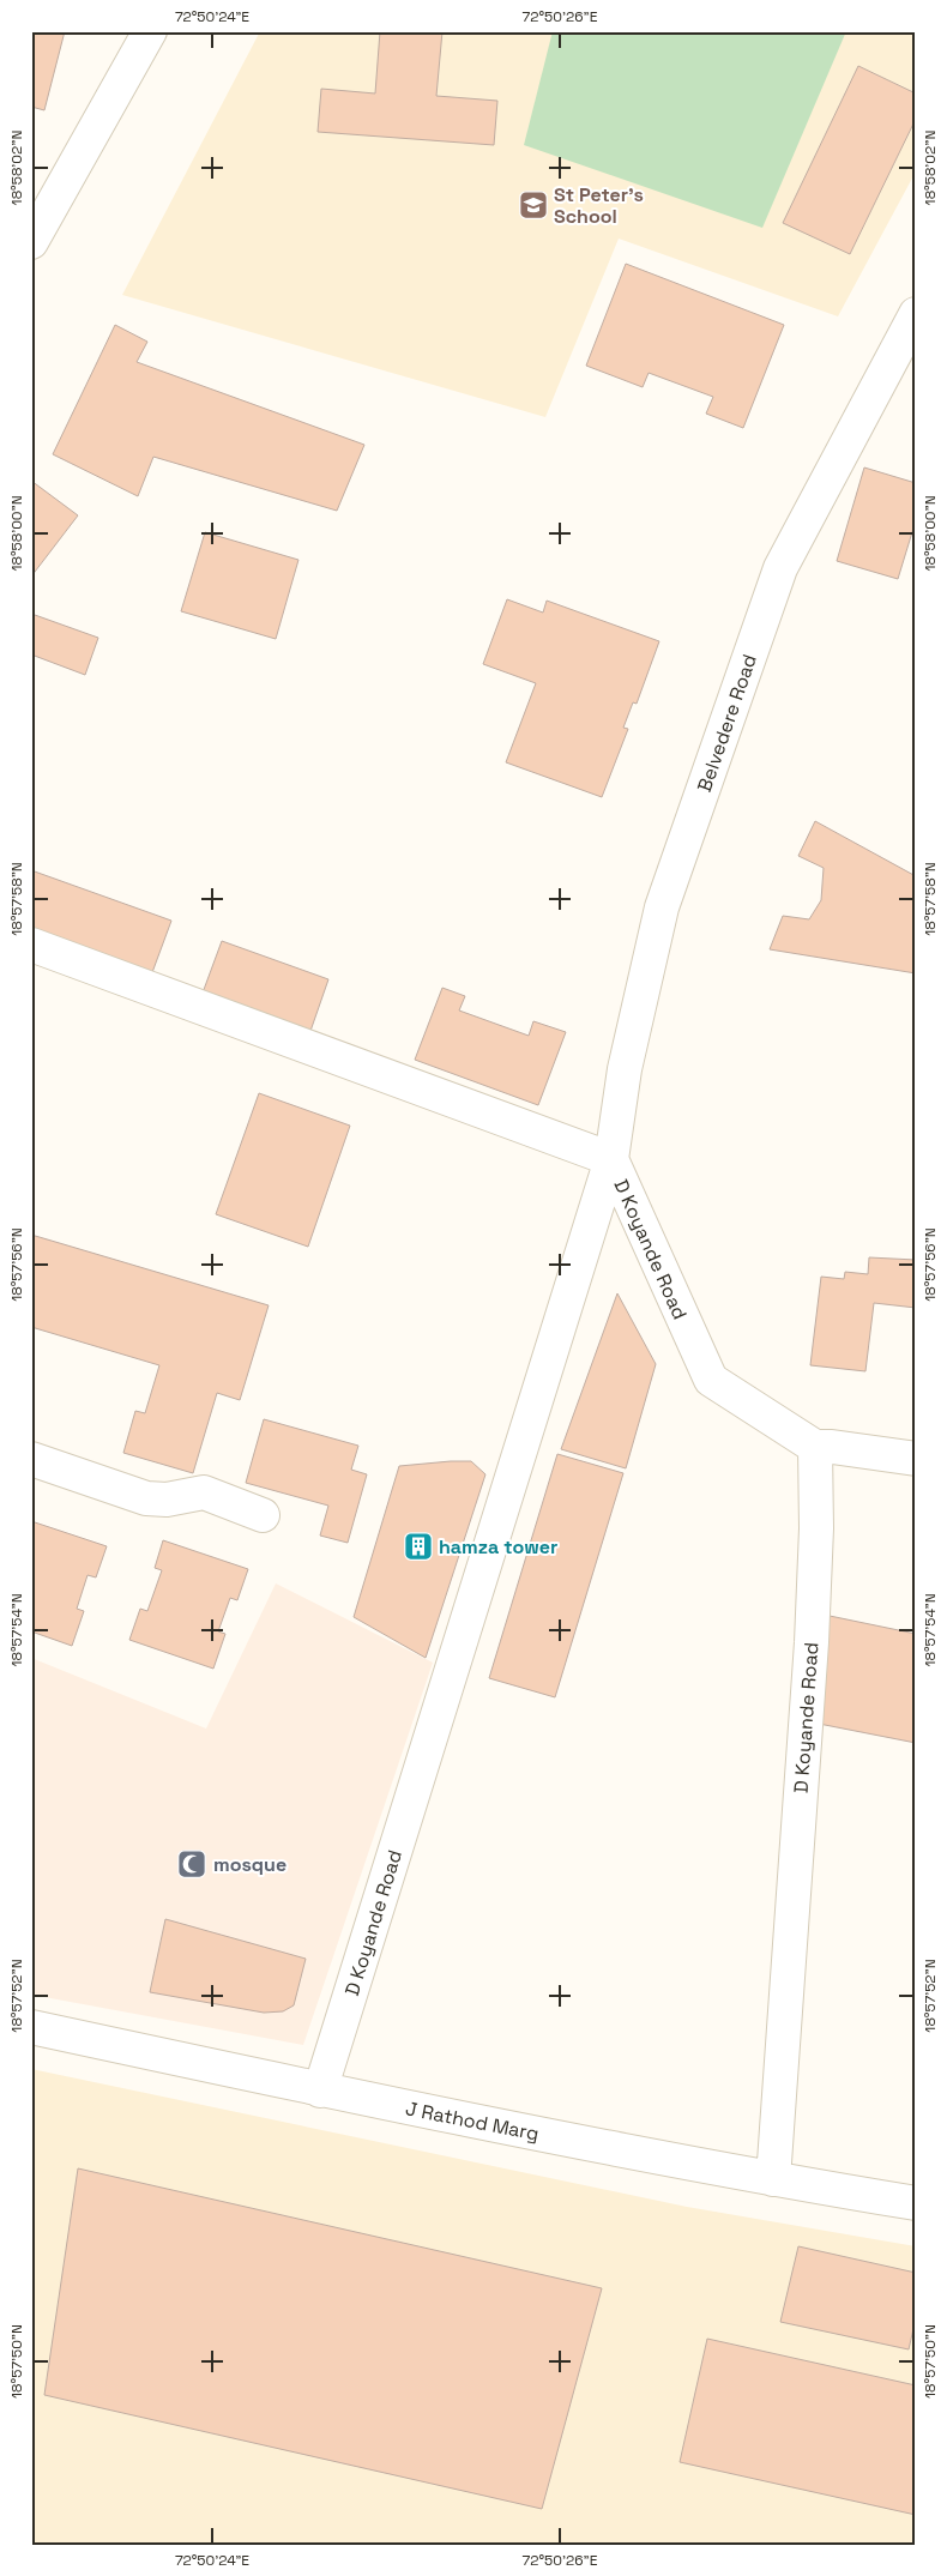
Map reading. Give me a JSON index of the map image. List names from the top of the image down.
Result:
{
  "streets": {
    "street": ["Belvedere Road", "D Koyande Road", "J Rathod Marg"]
  },
  "crossings": [
    ["Belvedere Road", "D Koyande Road"],
    ["D Koyande Road", "J Rathod Marg"]
  ],
  "places": {
    "school or university": ["St Peter's School"],
    "building": ["hamza tower"],
    "mosque": ["mosque"]
  },
  "coordinates": [
    "72°50'24\"E",
    "72°50'26\"E",
    "18°58'02\"N",
    "18°58'00\"N",
    "18°57'58\"N",
    "18°57'56\"N",
    "18°57'54\"N",
    "18°57'52\"N",
    "18°57'50\"N"
  ]
}
